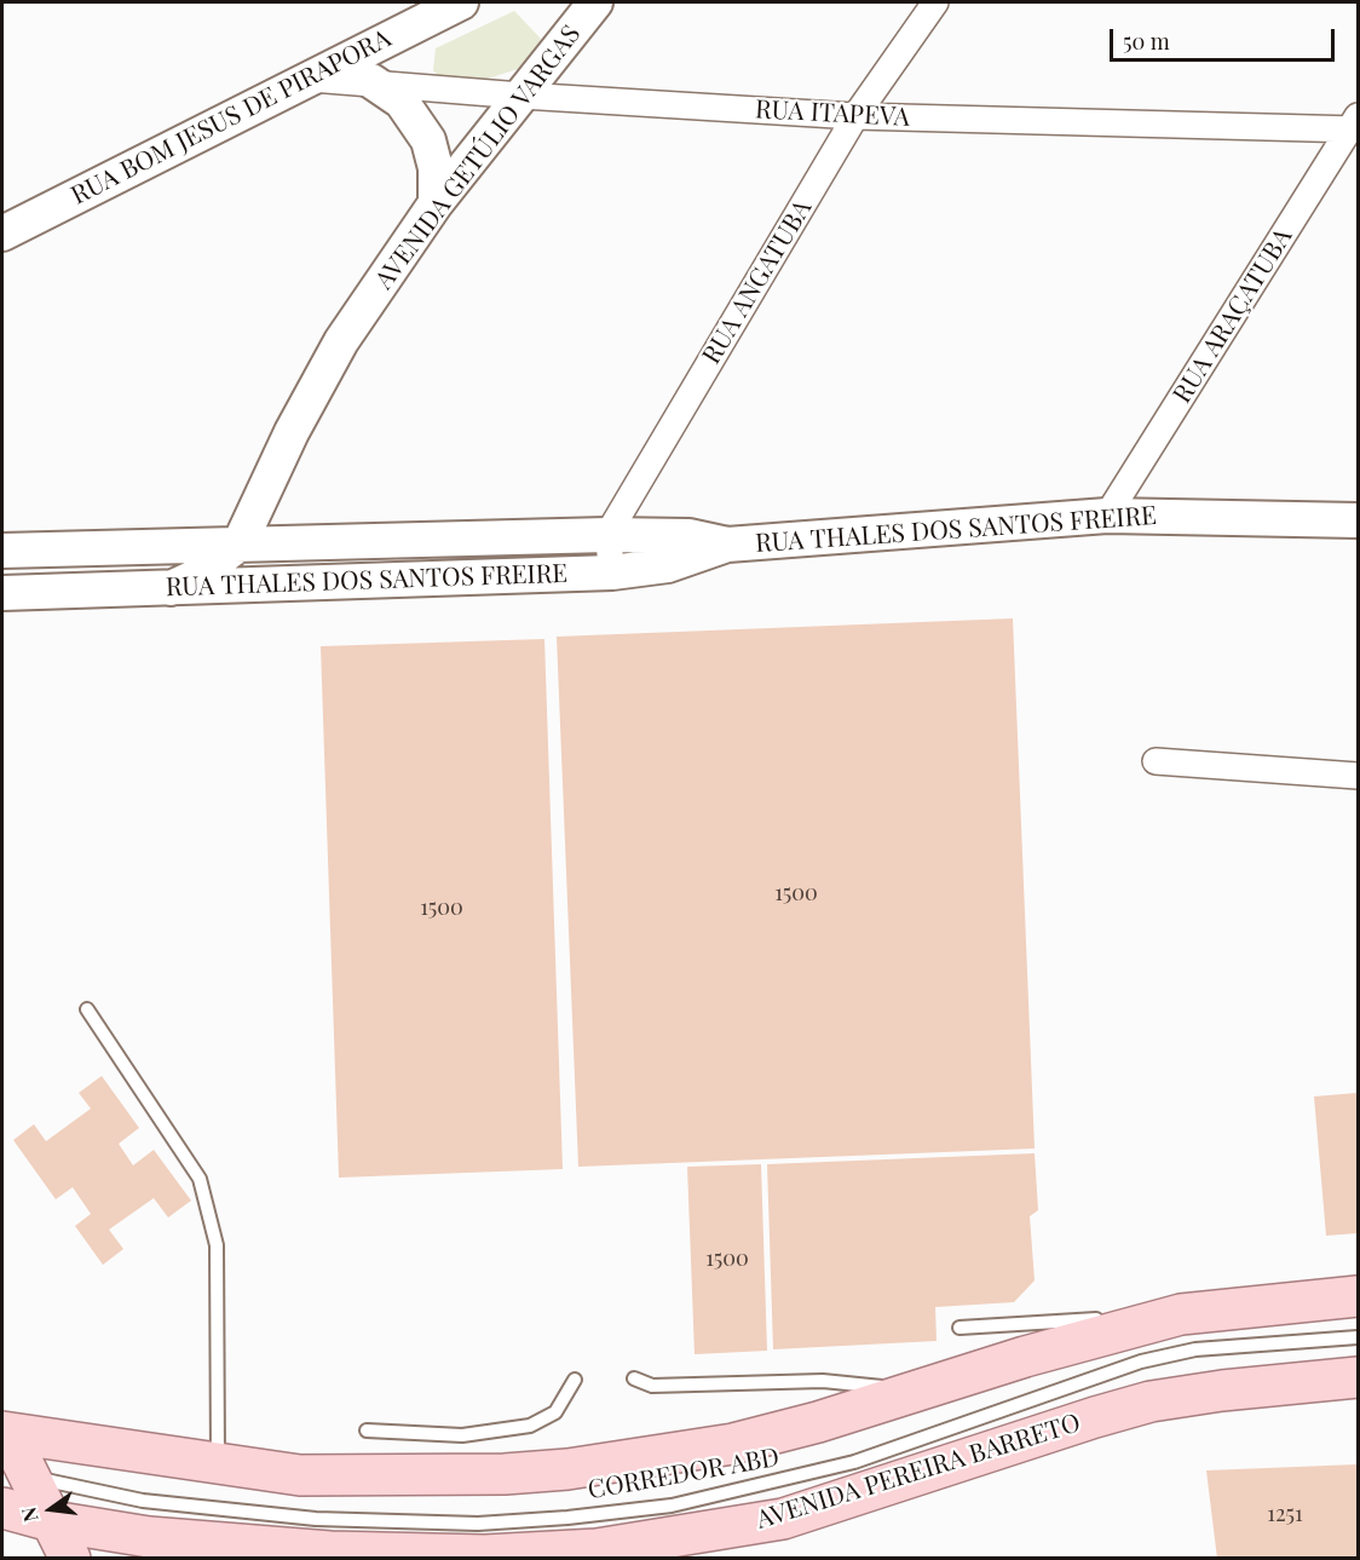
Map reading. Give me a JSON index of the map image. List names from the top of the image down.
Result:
{
  "streets": {
    "main road": ["AVENIDA PEREIRA BARRETO"],
    "street": [
      "RUA ITAPEVA",
      "RUA BOM JESUS DE PIRAPORA",
      "AVENIDA GETÚLIO VARGAS",
      "RUA ANGATUBA",
      "RUA ARAÇATUBA",
      "RUA THALES DOS SANTOS FREIRE"
    ],
    "lane": ["CORREDOR ABD"]
  },
  "crossings": [
    ["RUA ITAPEVA", "RUA BOM JESUS DE PIRAPORA"],
    ["RUA ITAPEVA", "AVENIDA GETÚLIO VARGAS"],
    ["RUA ITAPEVA", "RUA ANGATUBA"],
    ["RUA ITAPEVA", "RUA ARAÇATUBA"],
    ["AVENIDA GETÚLIO VARGAS", "RUA THALES DOS SANTOS FREIRE"],
    ["RUA ANGATUBA", "RUA THALES DOS SANTOS FREIRE"],
    ["RUA ARAÇATUBA", "RUA THALES DOS SANTOS FREIRE"],
    ["AVENIDA PEREIRA BARRETO", "CORREDOR ABD"]
  ],
  "house_numbers": [
    "1500",
    "1500",
    "1500",
    "1251"
  ],
  "scale_bar": "50 m",
  "north": "left"
}
